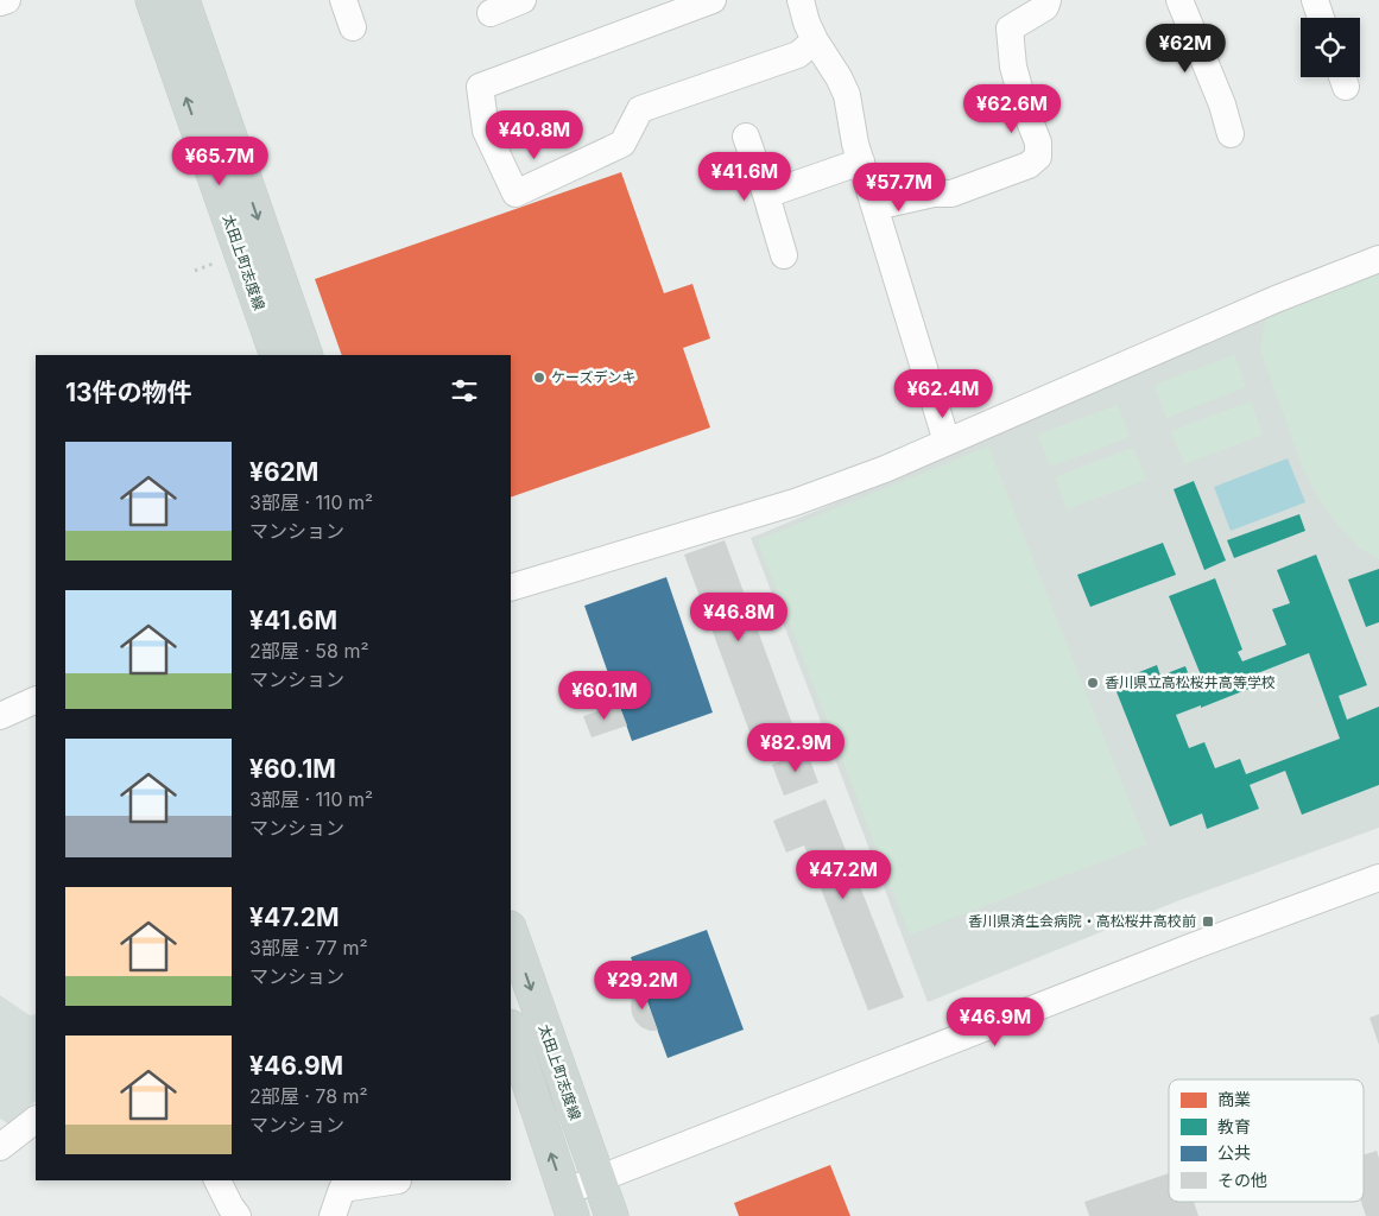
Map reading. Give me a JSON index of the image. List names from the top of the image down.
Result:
{
  "streets": {
    "main road": ["太田上町志度線"]
  },
  "places": {
    "other": ["ケーズデンキ", "香川県立高松桜井高等学校"],
    "transit": ["香川県済生会病院・高松桜井高校前"]
  },
  "legend": [
    "商業",
    "教育",
    "公共",
    "その他"
  ],
  "page": {
    "price": [
      "¥62M",
      "¥62.6M",
      "¥40.8M",
      "¥65.7M",
      "¥41.6M",
      "¥57.7M",
      "¥62.4M",
      "¥46.8M",
      "¥60.1M",
      "¥82.9M",
      "¥47.2M",
      "¥29.2M",
      "¥46.9M"
    ],
    "heading": "13件の物件",
    "list": [
      {
        "name": "¥62M",
        "note": "3部屋 · 110 m² · マンション"
      },
      {
        "name": "¥41.6M",
        "note": "2部屋 · 58 m² · マンション"
      },
      {
        "name": "¥60.1M",
        "note": "3部屋 · 110 m² · マンション"
      },
      {
        "name": "¥47.2M",
        "note": "3部屋 · 77 m² · マンション"
      },
      {
        "name": "¥46.9M",
        "note": "2部屋 · 78 m² · マンション"
      }
    ]
  }
}
